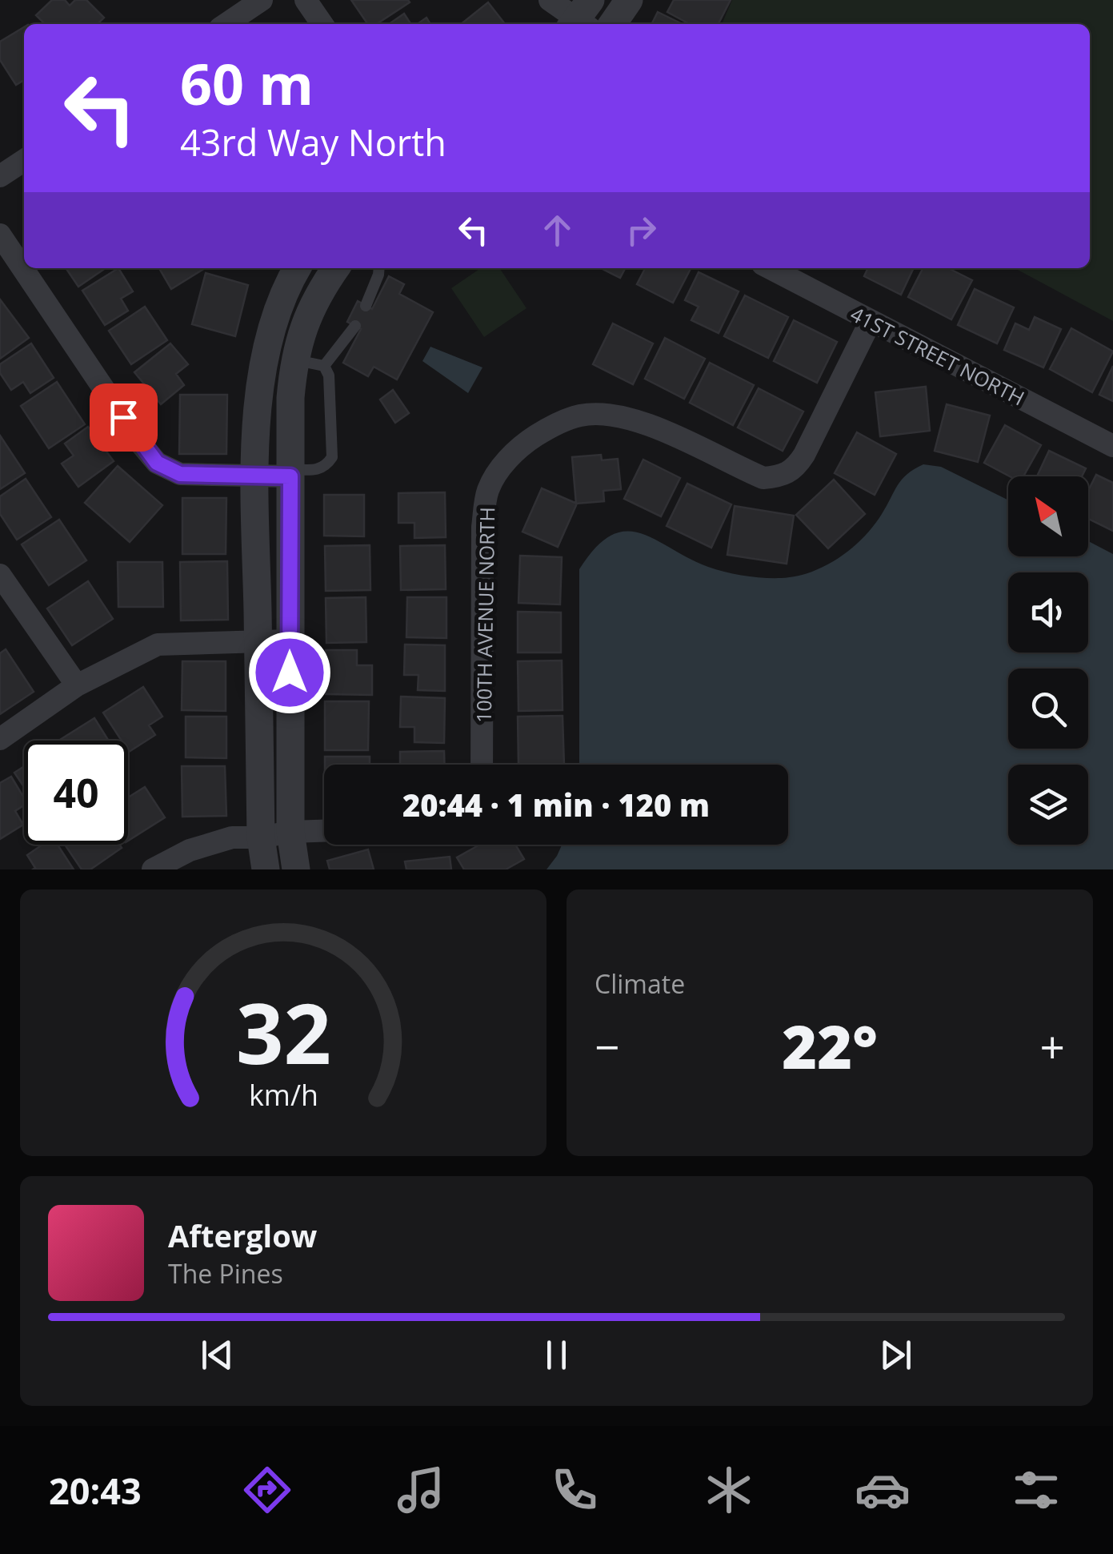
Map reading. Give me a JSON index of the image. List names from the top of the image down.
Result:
{
  "streets": {
    "street": ["41ST STREET NORTH", "100TH AVENUE NORTH"]
  },
  "crossings": [
    ["41ST STREET NORTH", "100TH AVENUE NORTH"]
  ],
  "north": "top left",
  "page": {
    "turn": ["60 m", "43rd Way North"],
    "limit": "40",
    "trip": "20:44 · 1 min · 120 m",
    "tile": "Climate",
    "heat": ["−", "22°", "+"],
    "song": ["Afterglow", "The Pines"],
    "tabs": "20:43",
    "gauge": ["32", "km/h"]
  }
}
